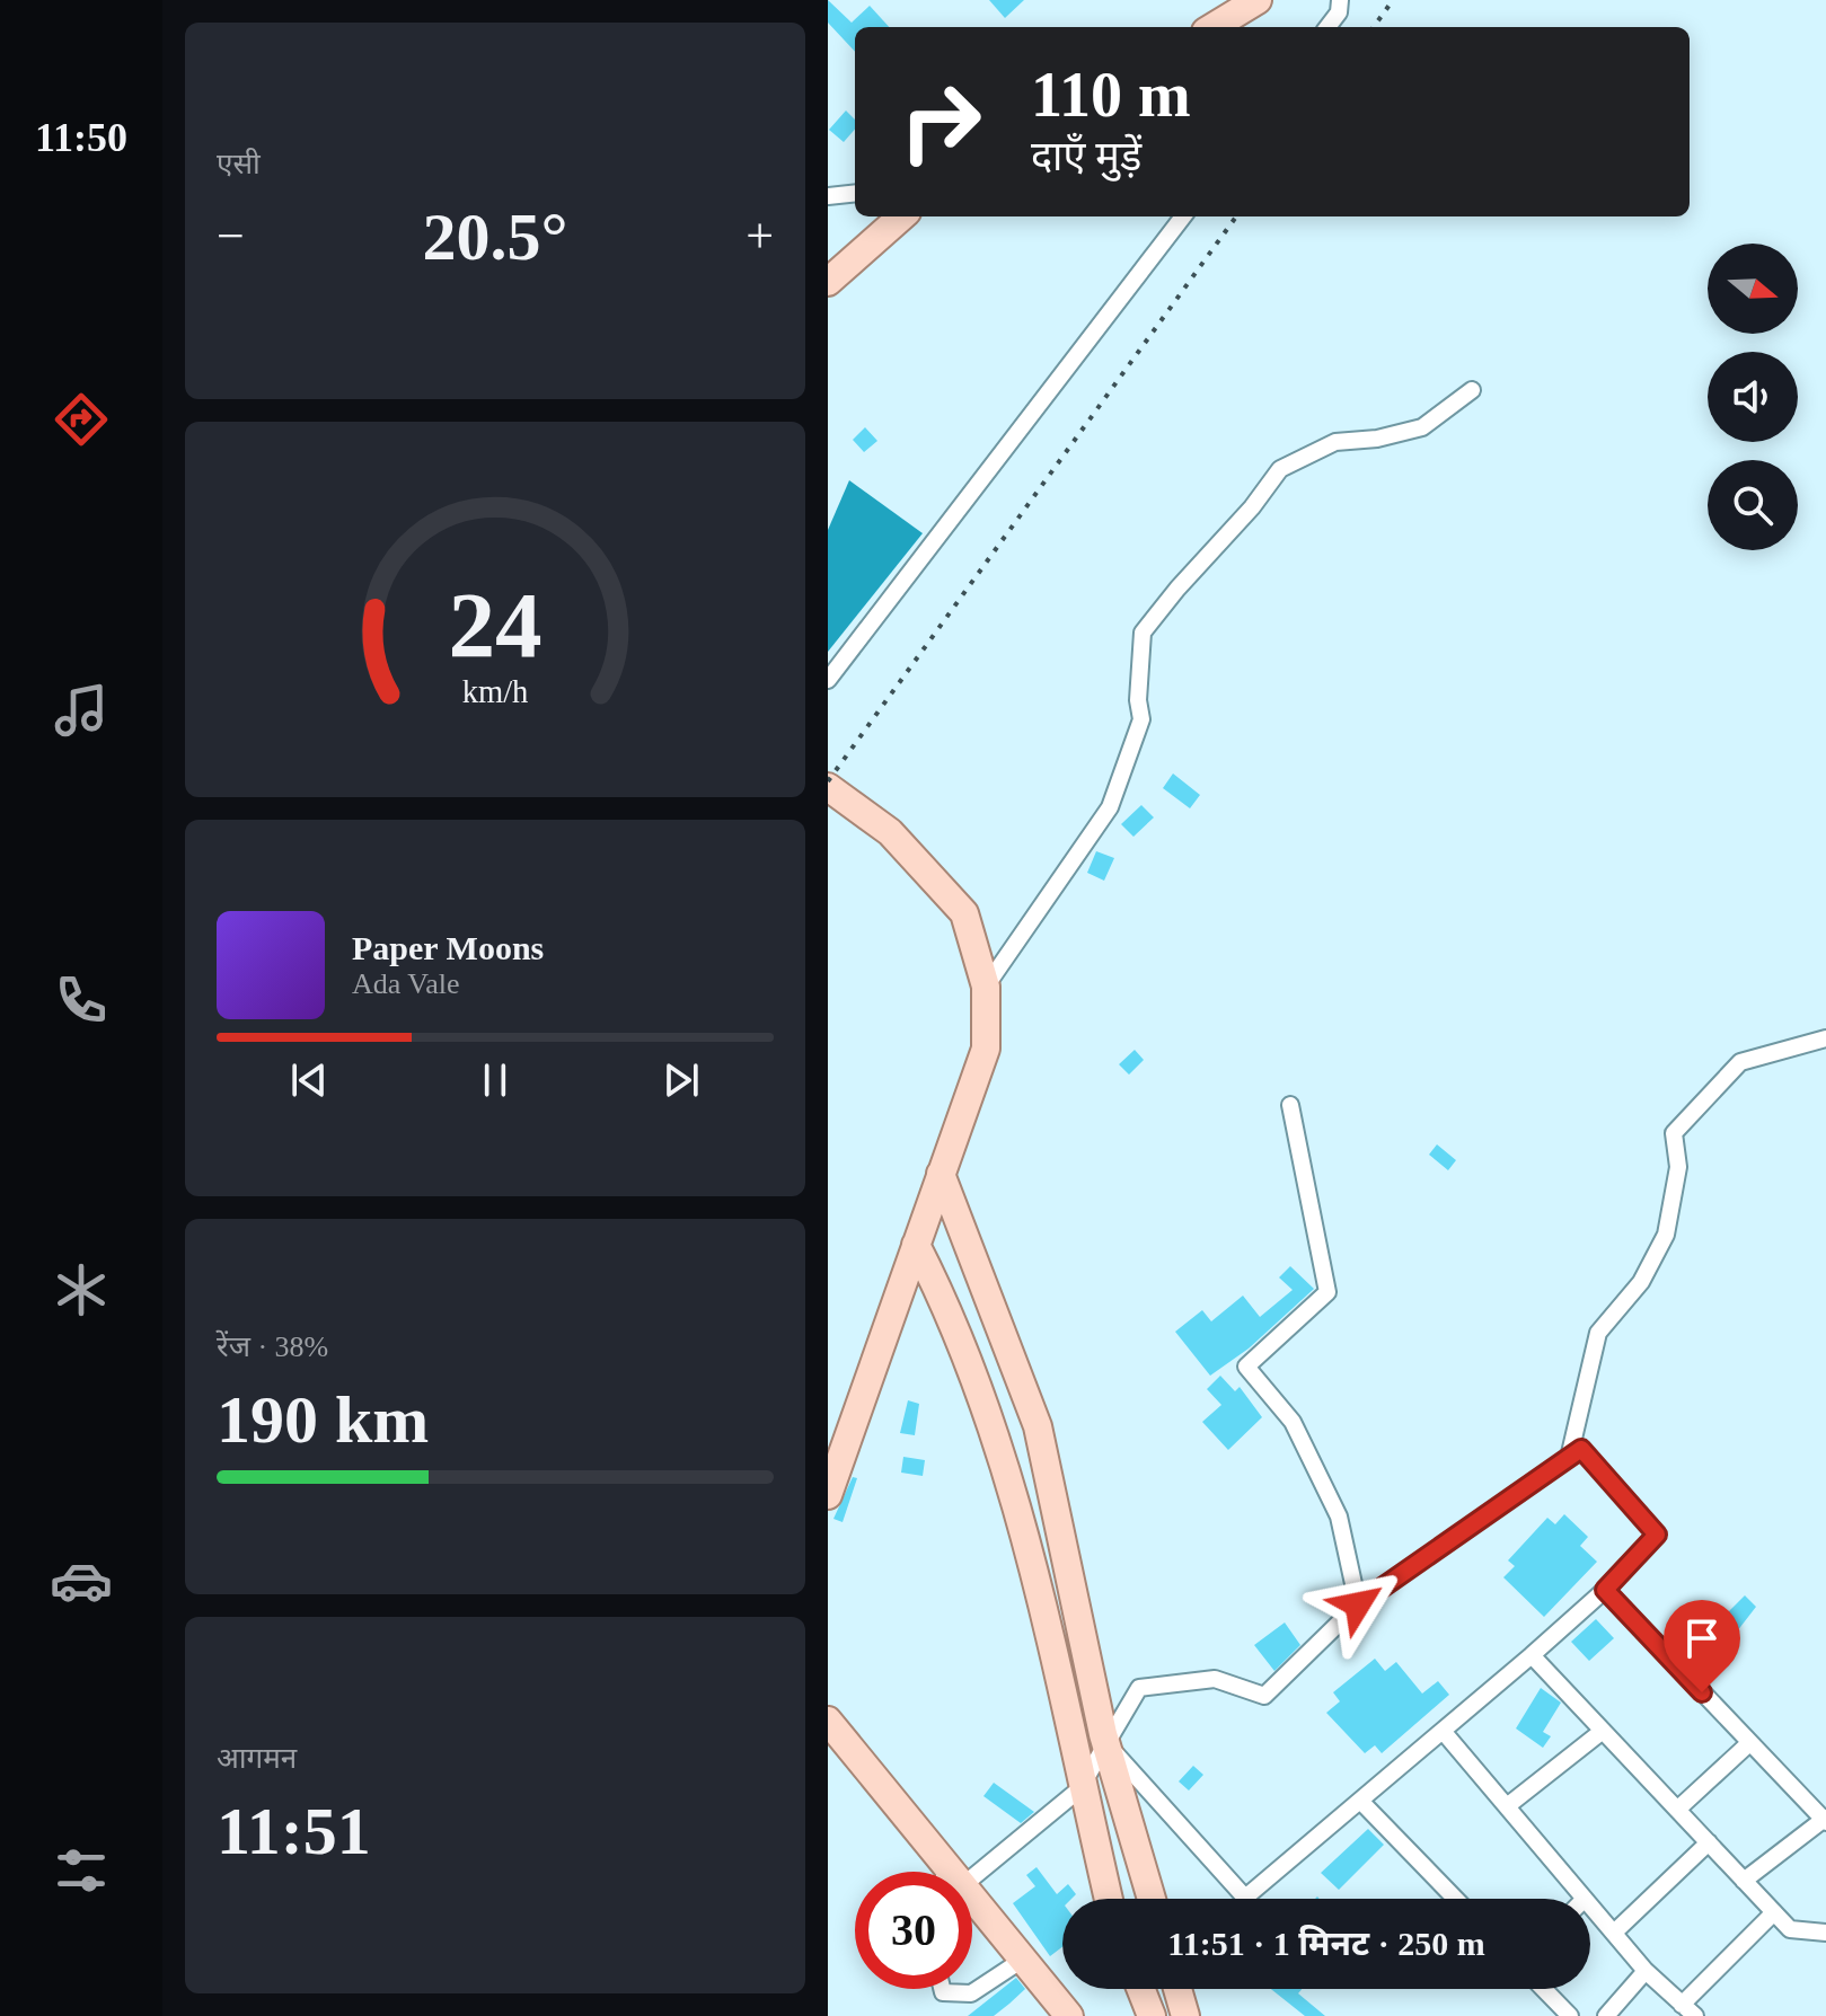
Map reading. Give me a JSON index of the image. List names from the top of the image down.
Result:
{
  "north": "right",
  "page": {
    "tabs": "11:50",
    "tile": [
      "एसी",
      ["रेंज · 38%", "190 km"],
      ["आगमन", "11:51"]
    ],
    "turn": ["110 m", "दाएँ मुड़ें"],
    "heat": ["−", "20.5°", "+"],
    "song": ["Paper Moons", "Ada Vale"],
    "limit": "30",
    "trip": "11:51 · 1 मिनट · 250 m",
    "gauge": ["24", "km/h"]
  }
}
